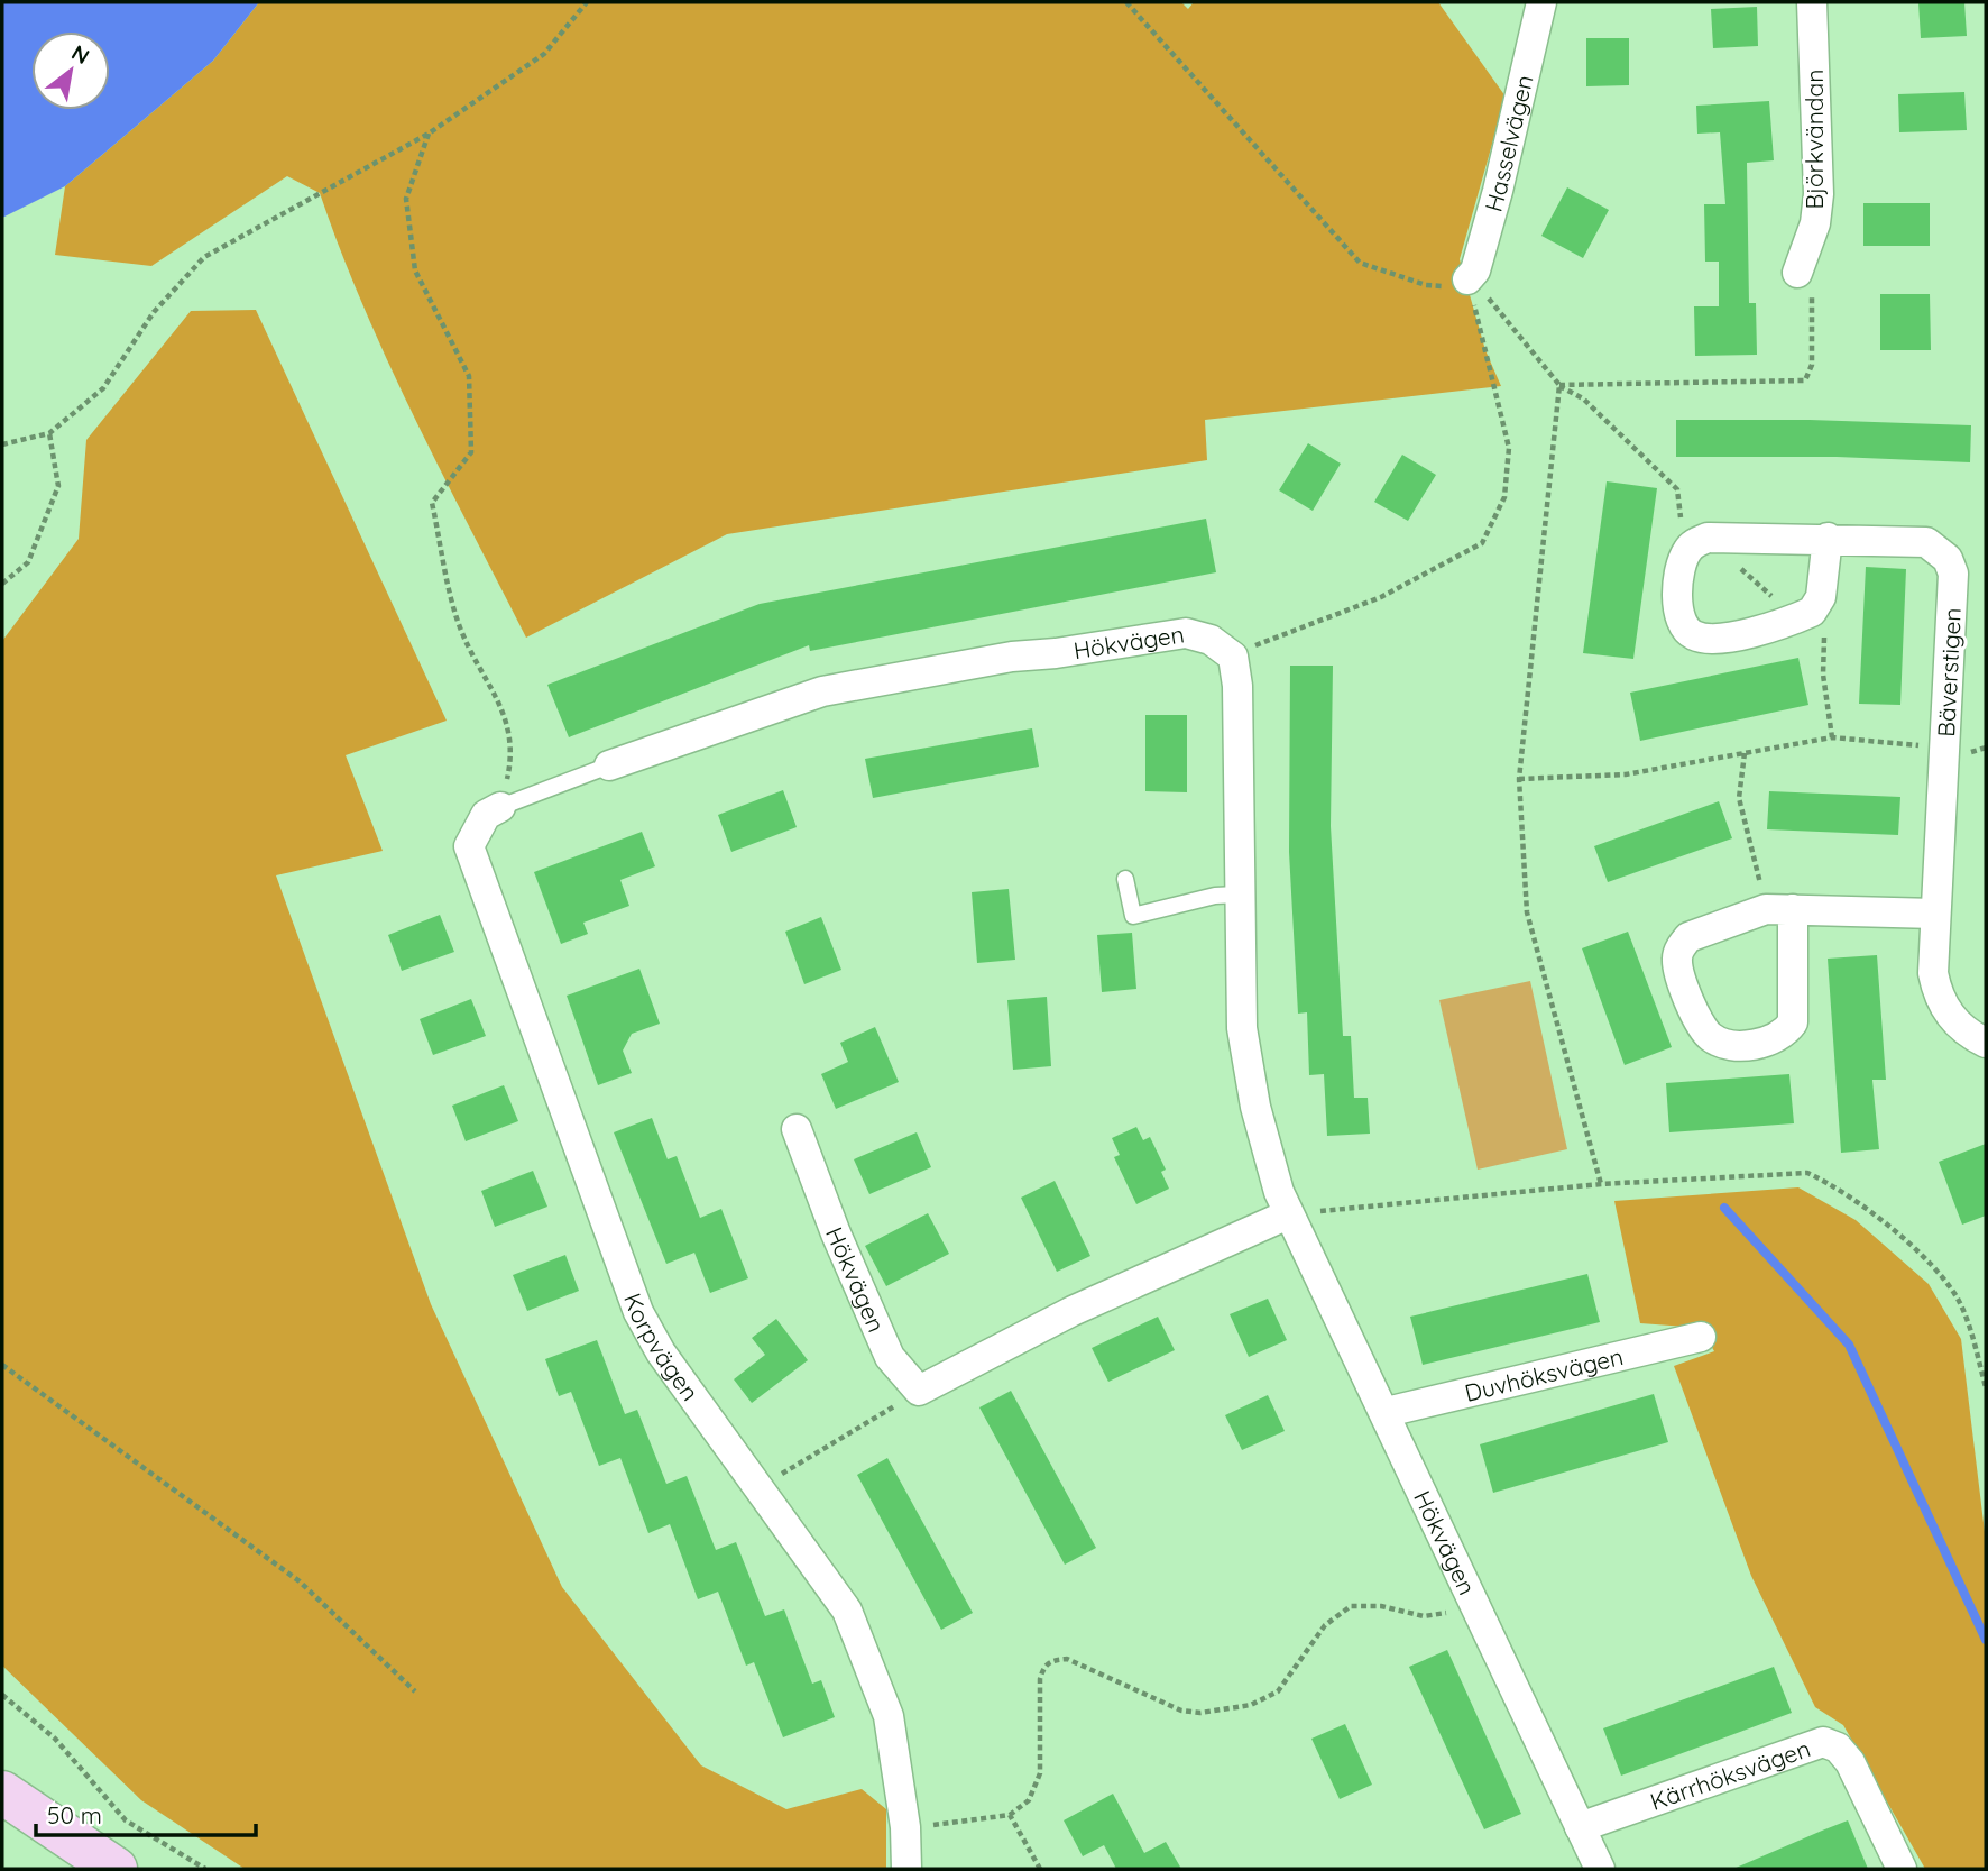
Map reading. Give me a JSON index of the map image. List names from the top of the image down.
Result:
{
  "streets": {
    "street": [
      "Björkvändan",
      "Hasselvägen",
      "Hökvägen",
      "Bäverstigen",
      "Korpvägen",
      "Duvhöksvägen",
      "Kärrhöksvägen"
    ]
  },
  "crossings": [
    ["Hökvägen", "Duvhöksvägen"],
    ["Hökvägen", "Kärrhöksvägen"]
  ],
  "scale_bar": "50 m",
  "north": "top right"
}
